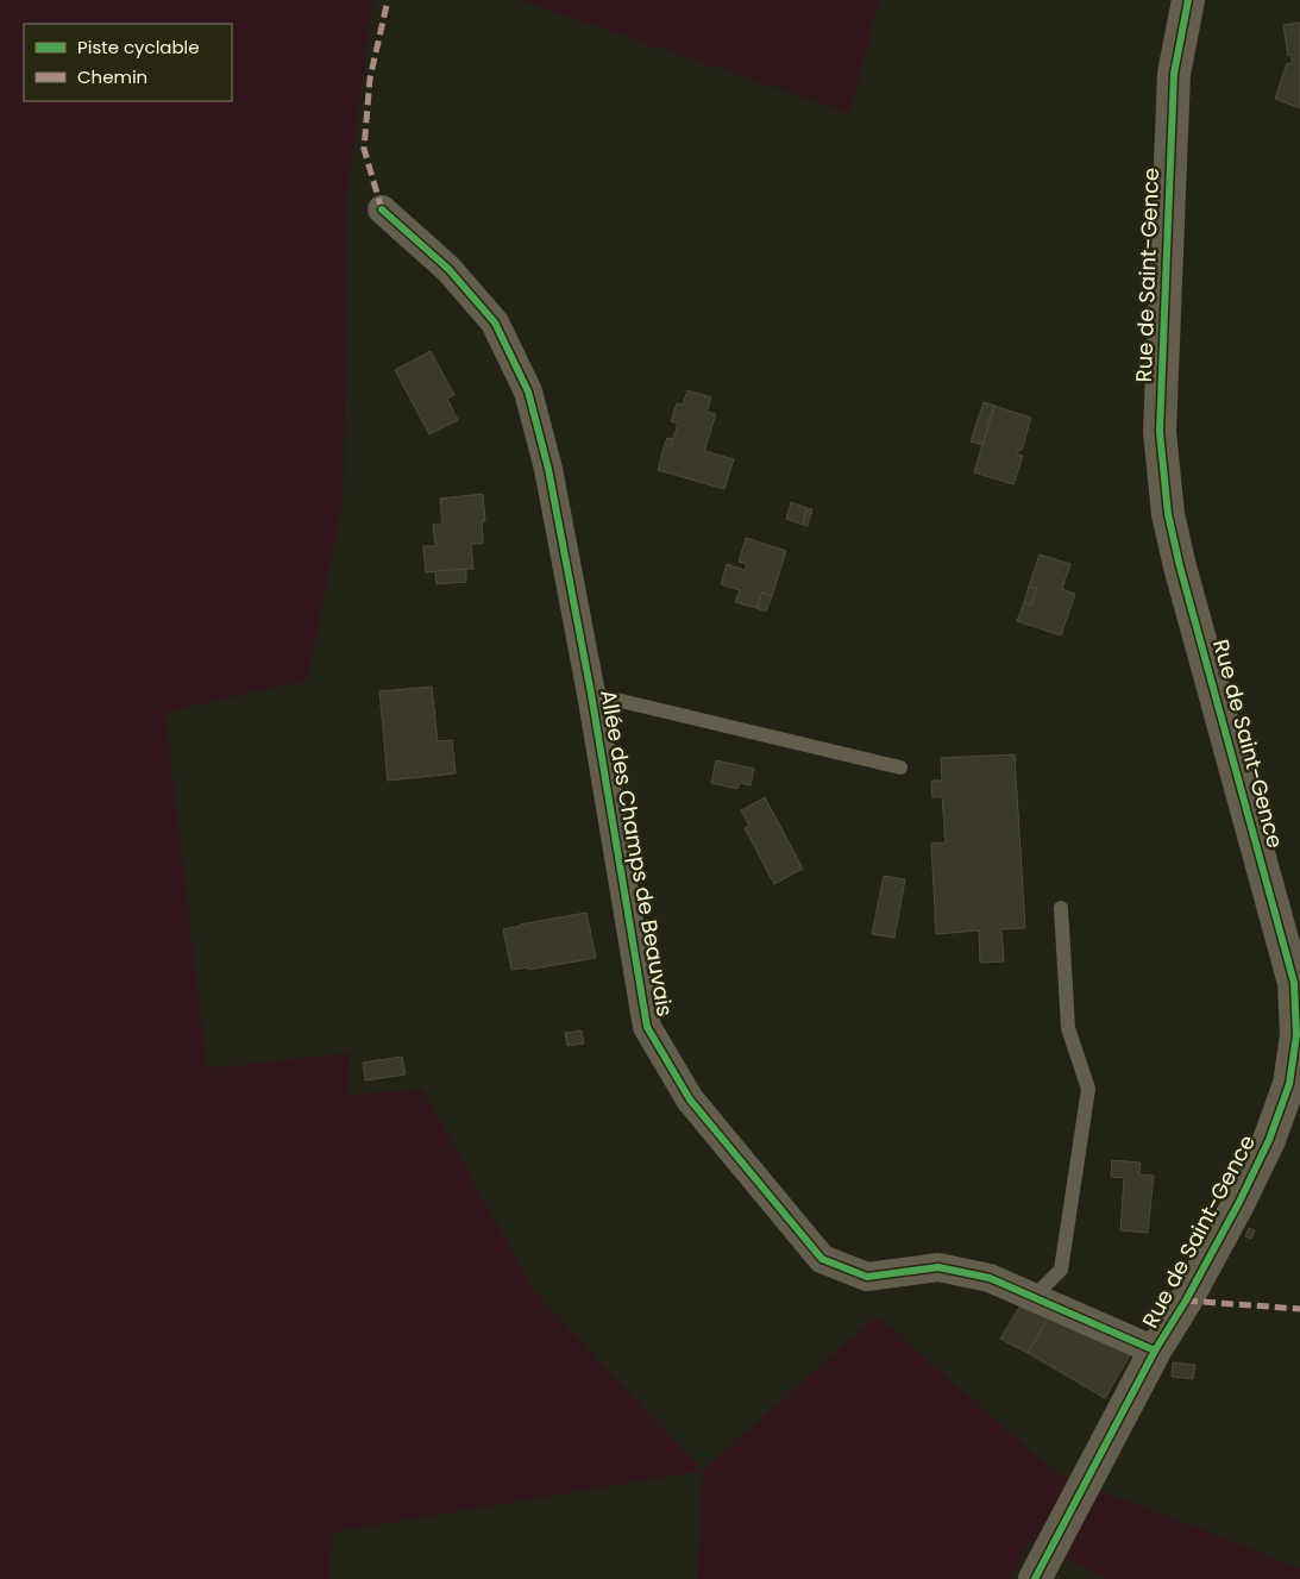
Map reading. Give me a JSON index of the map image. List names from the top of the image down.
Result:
{
  "streets": {
    "street": ["Rue de Saint-Gence", "Allée des Champs de Beauvais"]
  },
  "crossings": [
    ["Rue de Saint-Gence", "Allée des Champs de Beauvais"]
  ],
  "legend": ["Piste cyclable", "Chemin"]
}
